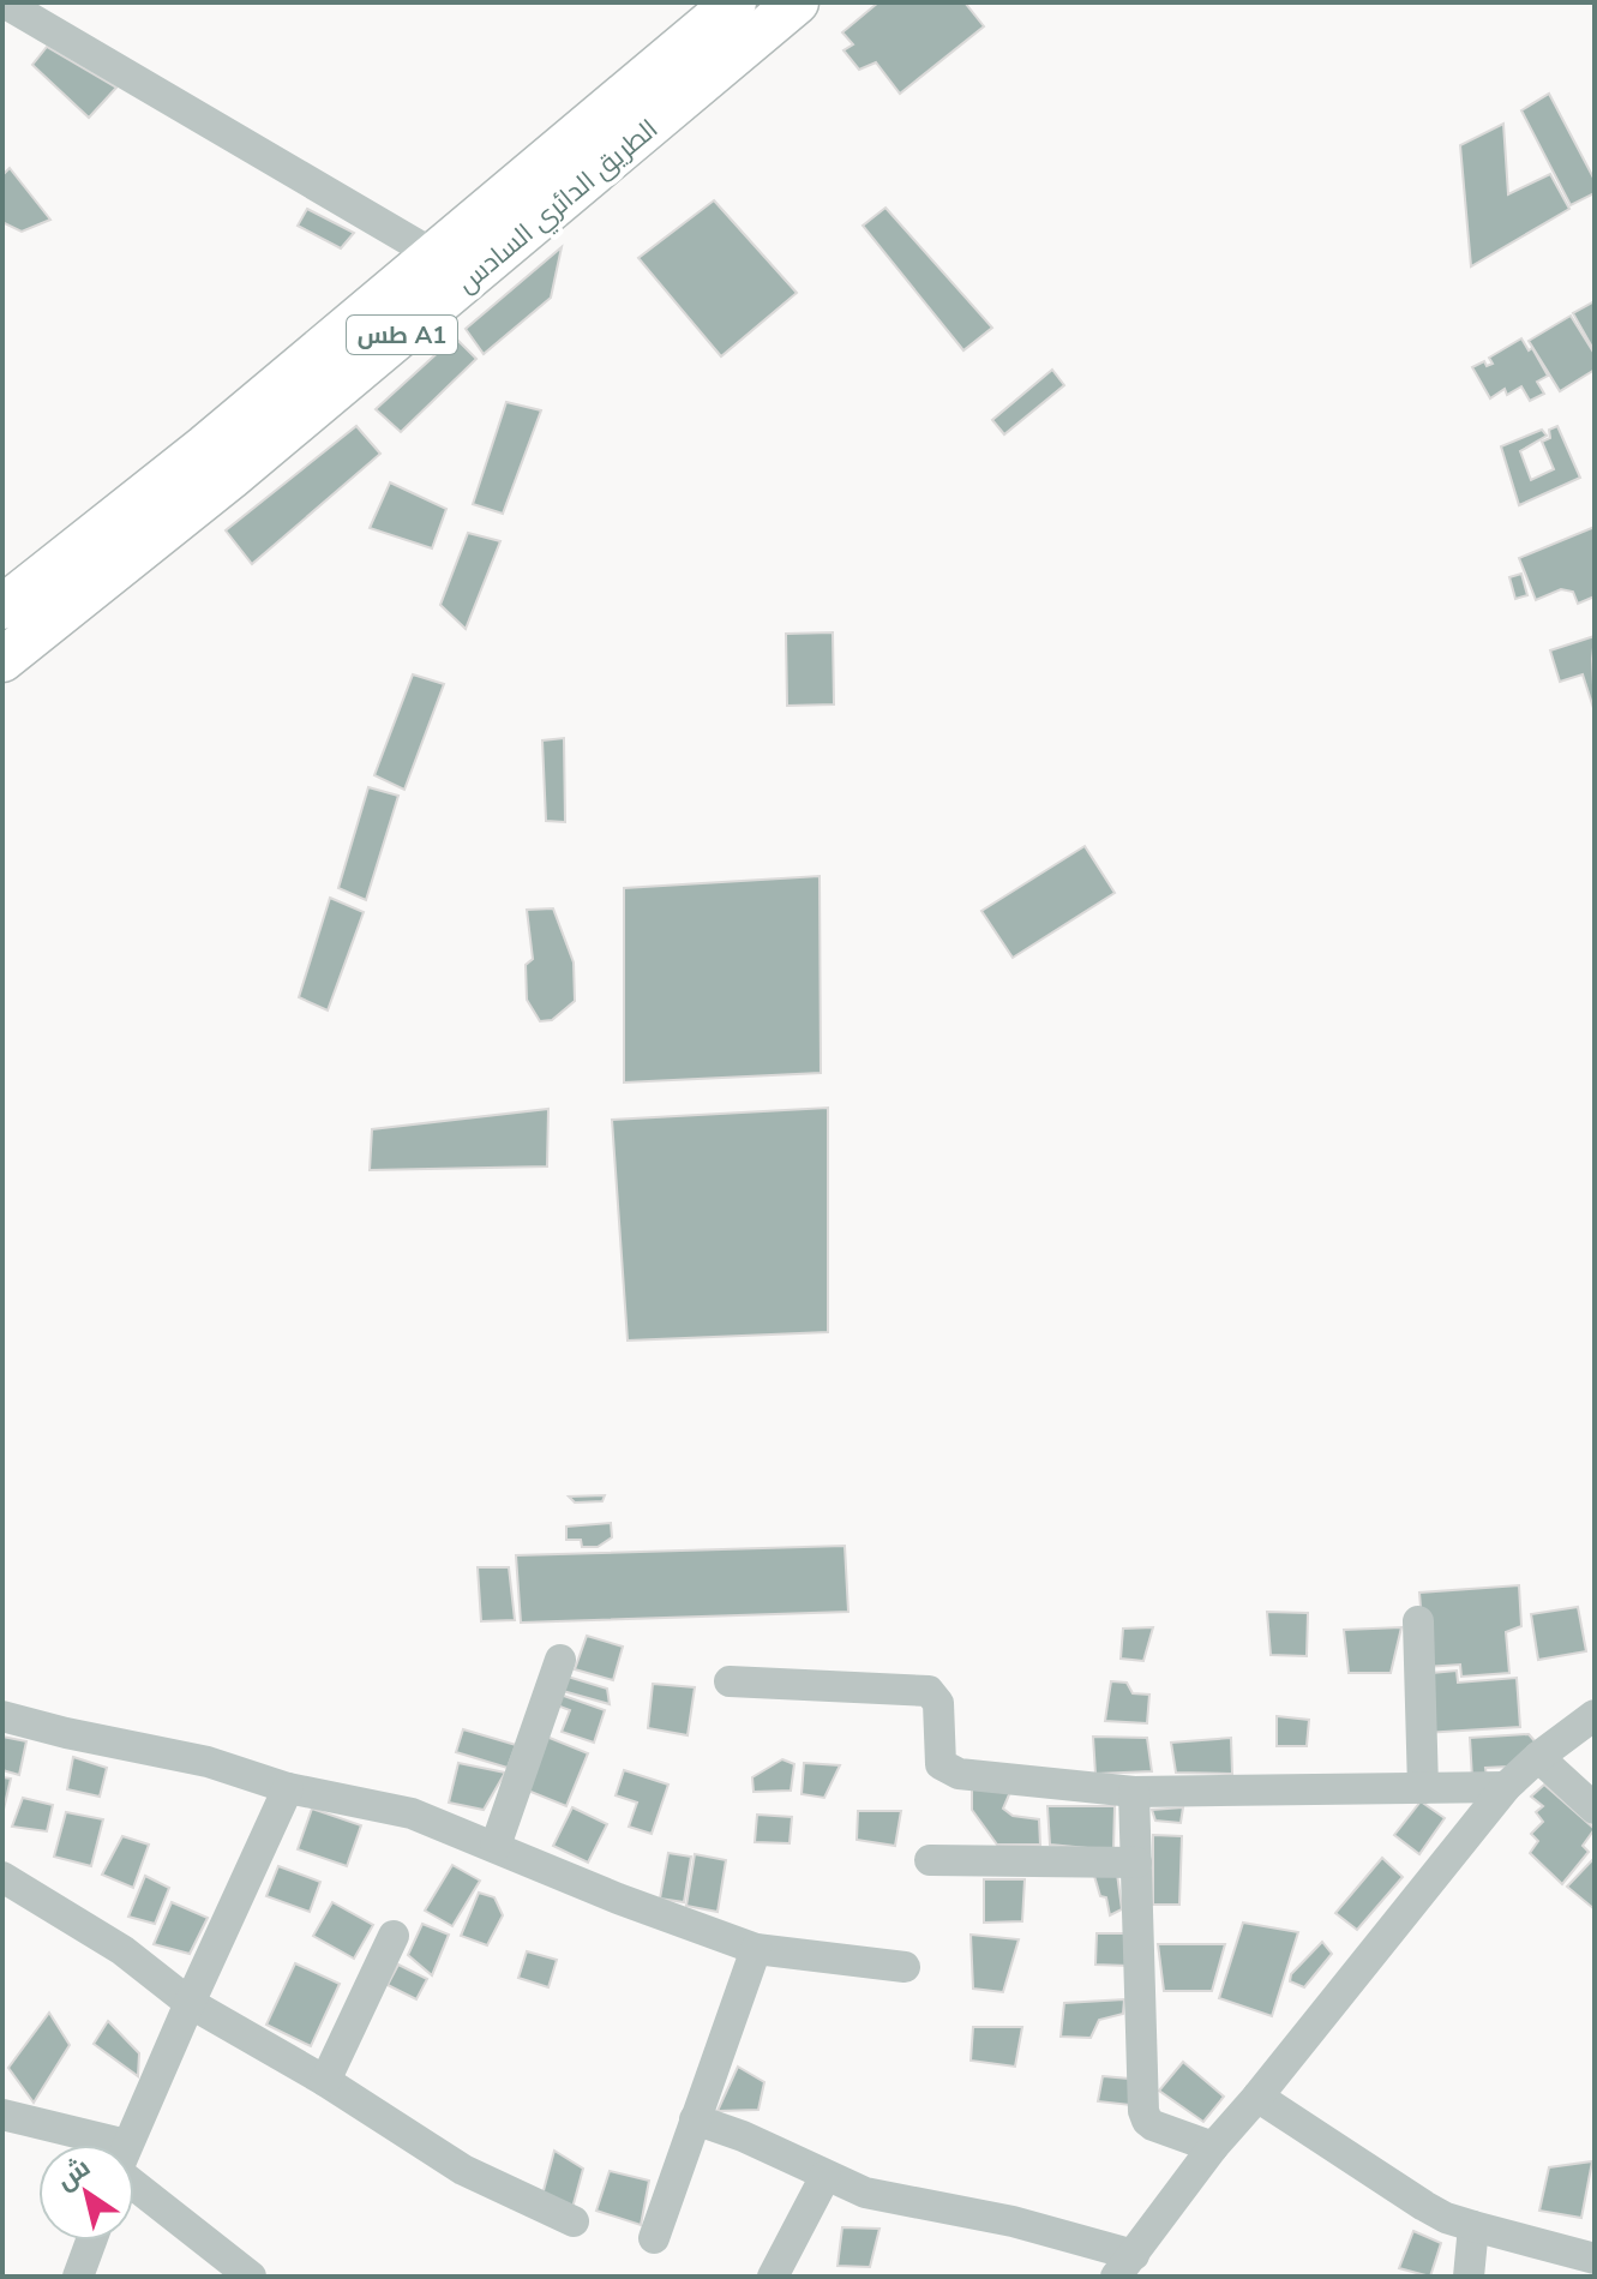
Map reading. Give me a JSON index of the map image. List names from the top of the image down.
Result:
{
  "streets": {
    "highway": ["الطريق الدائري السادس", "طس A1"]
  },
  "north": "top left"
}
